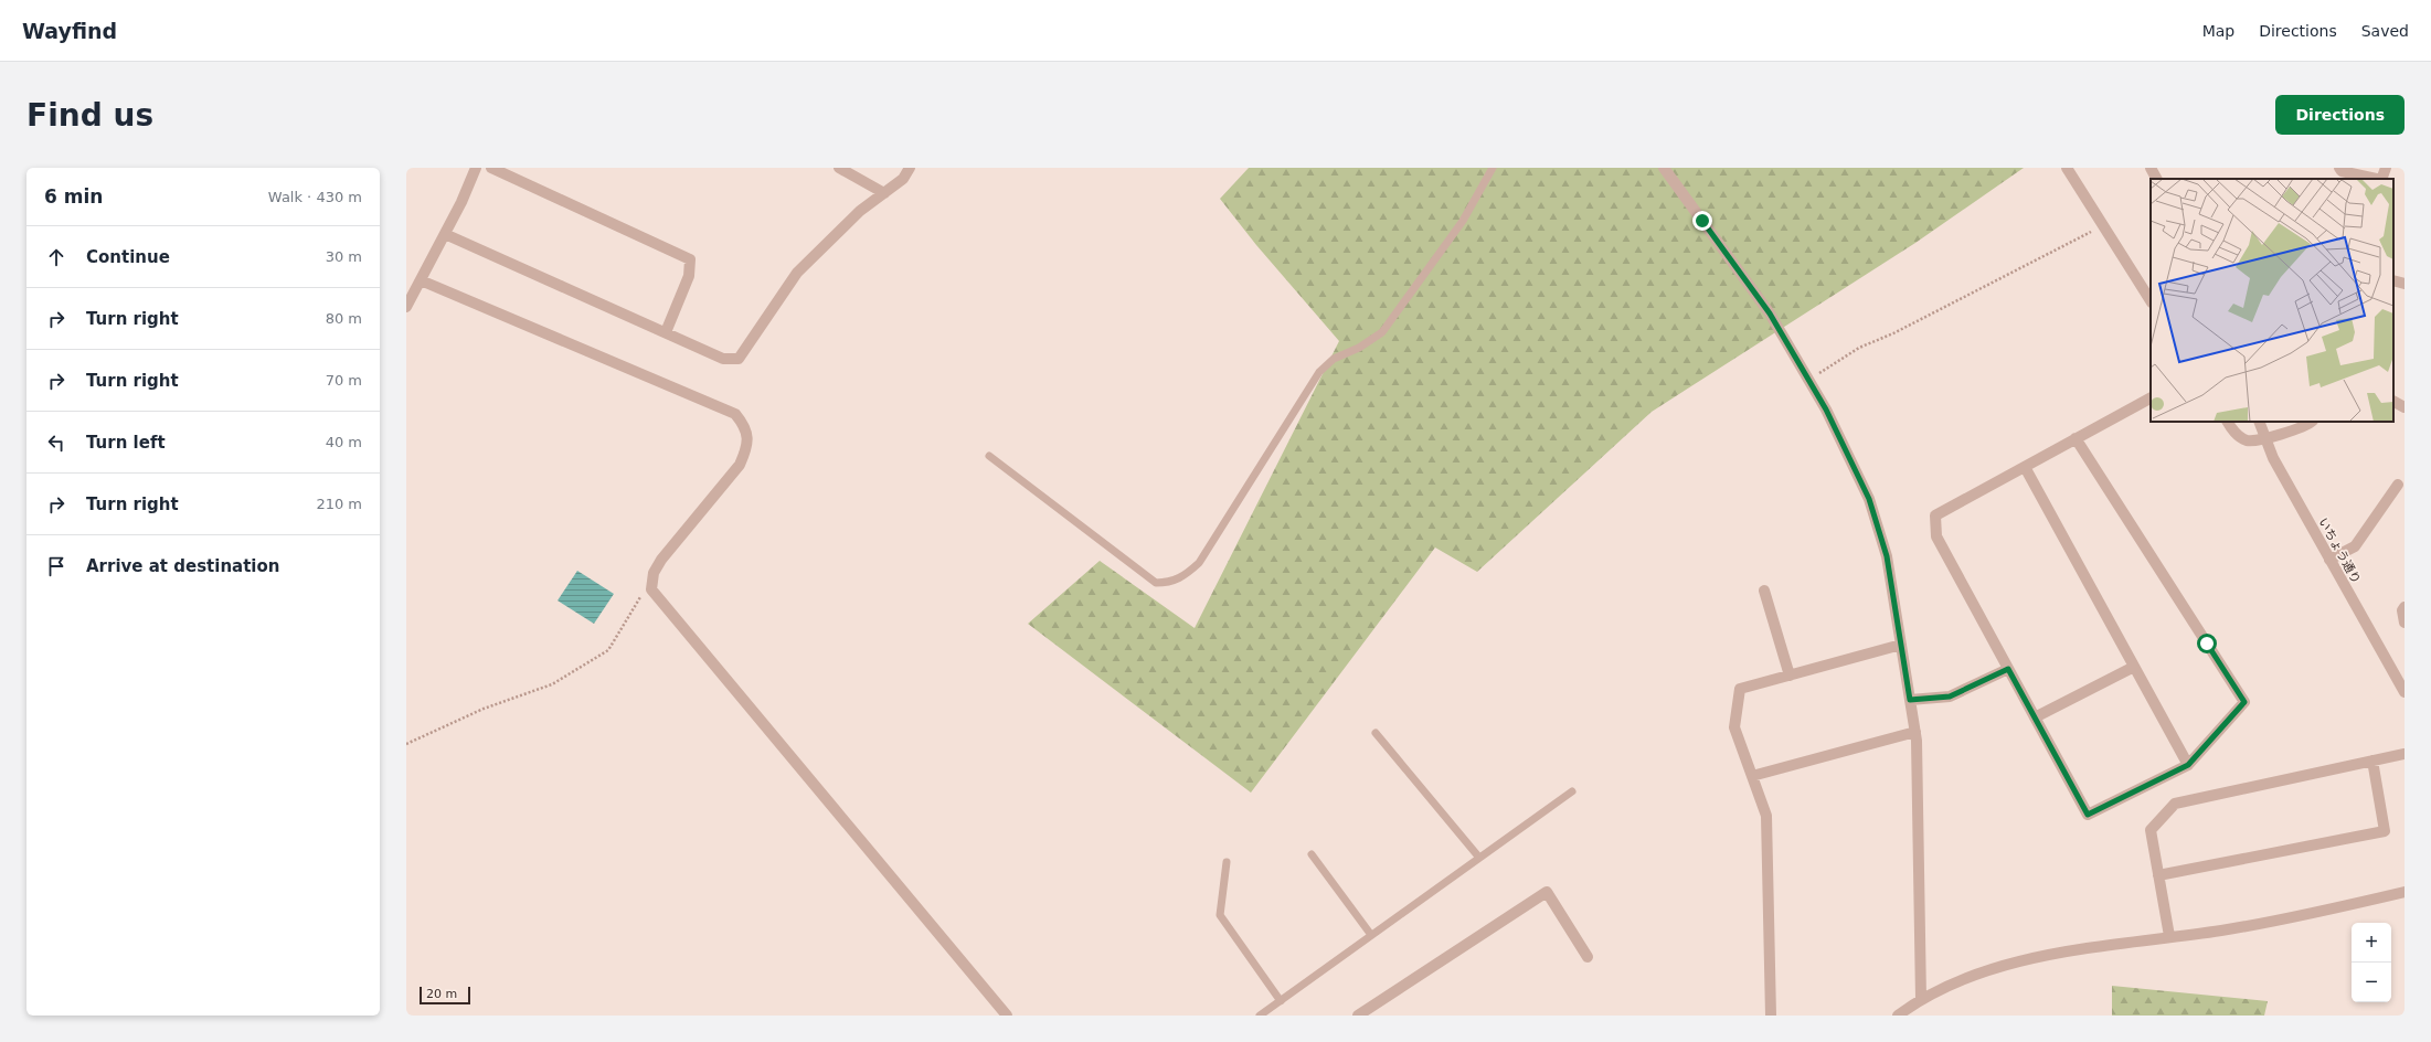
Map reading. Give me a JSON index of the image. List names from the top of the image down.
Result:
{
  "streets": {
    "street": ["いちょう通り"]
  },
  "scale_bar": "20 m",
  "page": {
    "header": "Wayfind",
    "nav": ["Map", "Directions", "Saved"],
    "buttons": "Directions",
    "title": "Find us",
    "heading": ["6 min", "Walk · 430 m"],
    "list": [
      ["Continue", "30 m"],
      ["Turn right", "80 m"],
      ["Turn right", "70 m"],
      ["Turn left", "40 m"],
      ["Turn right", "210 m"],
      "Arrive at destination"
    ],
    "map_buttons": ["+", "−"],
    "scale": "20 m"
  }
}
